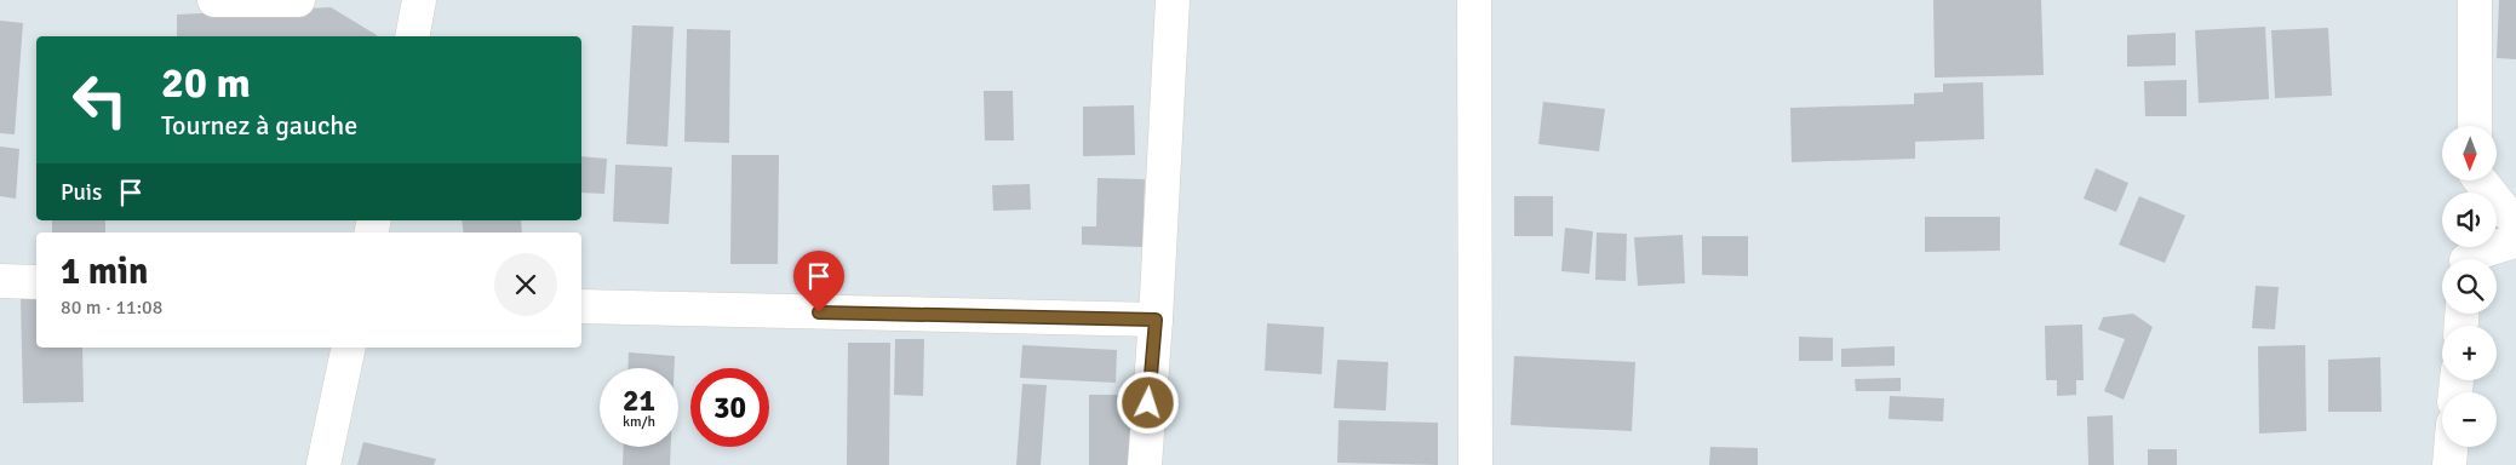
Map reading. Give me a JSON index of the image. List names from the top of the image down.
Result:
{
  "north": "bottom",
  "page": {
    "turn": ["20 m", "Tournez à gauche"],
    "map_buttons": ["+", "−"],
    "then": "Puis",
    "heading": ["1 min", "80 m · 11:08"],
    "speed": "21 km/h",
    "limit": "30"
  }
}
